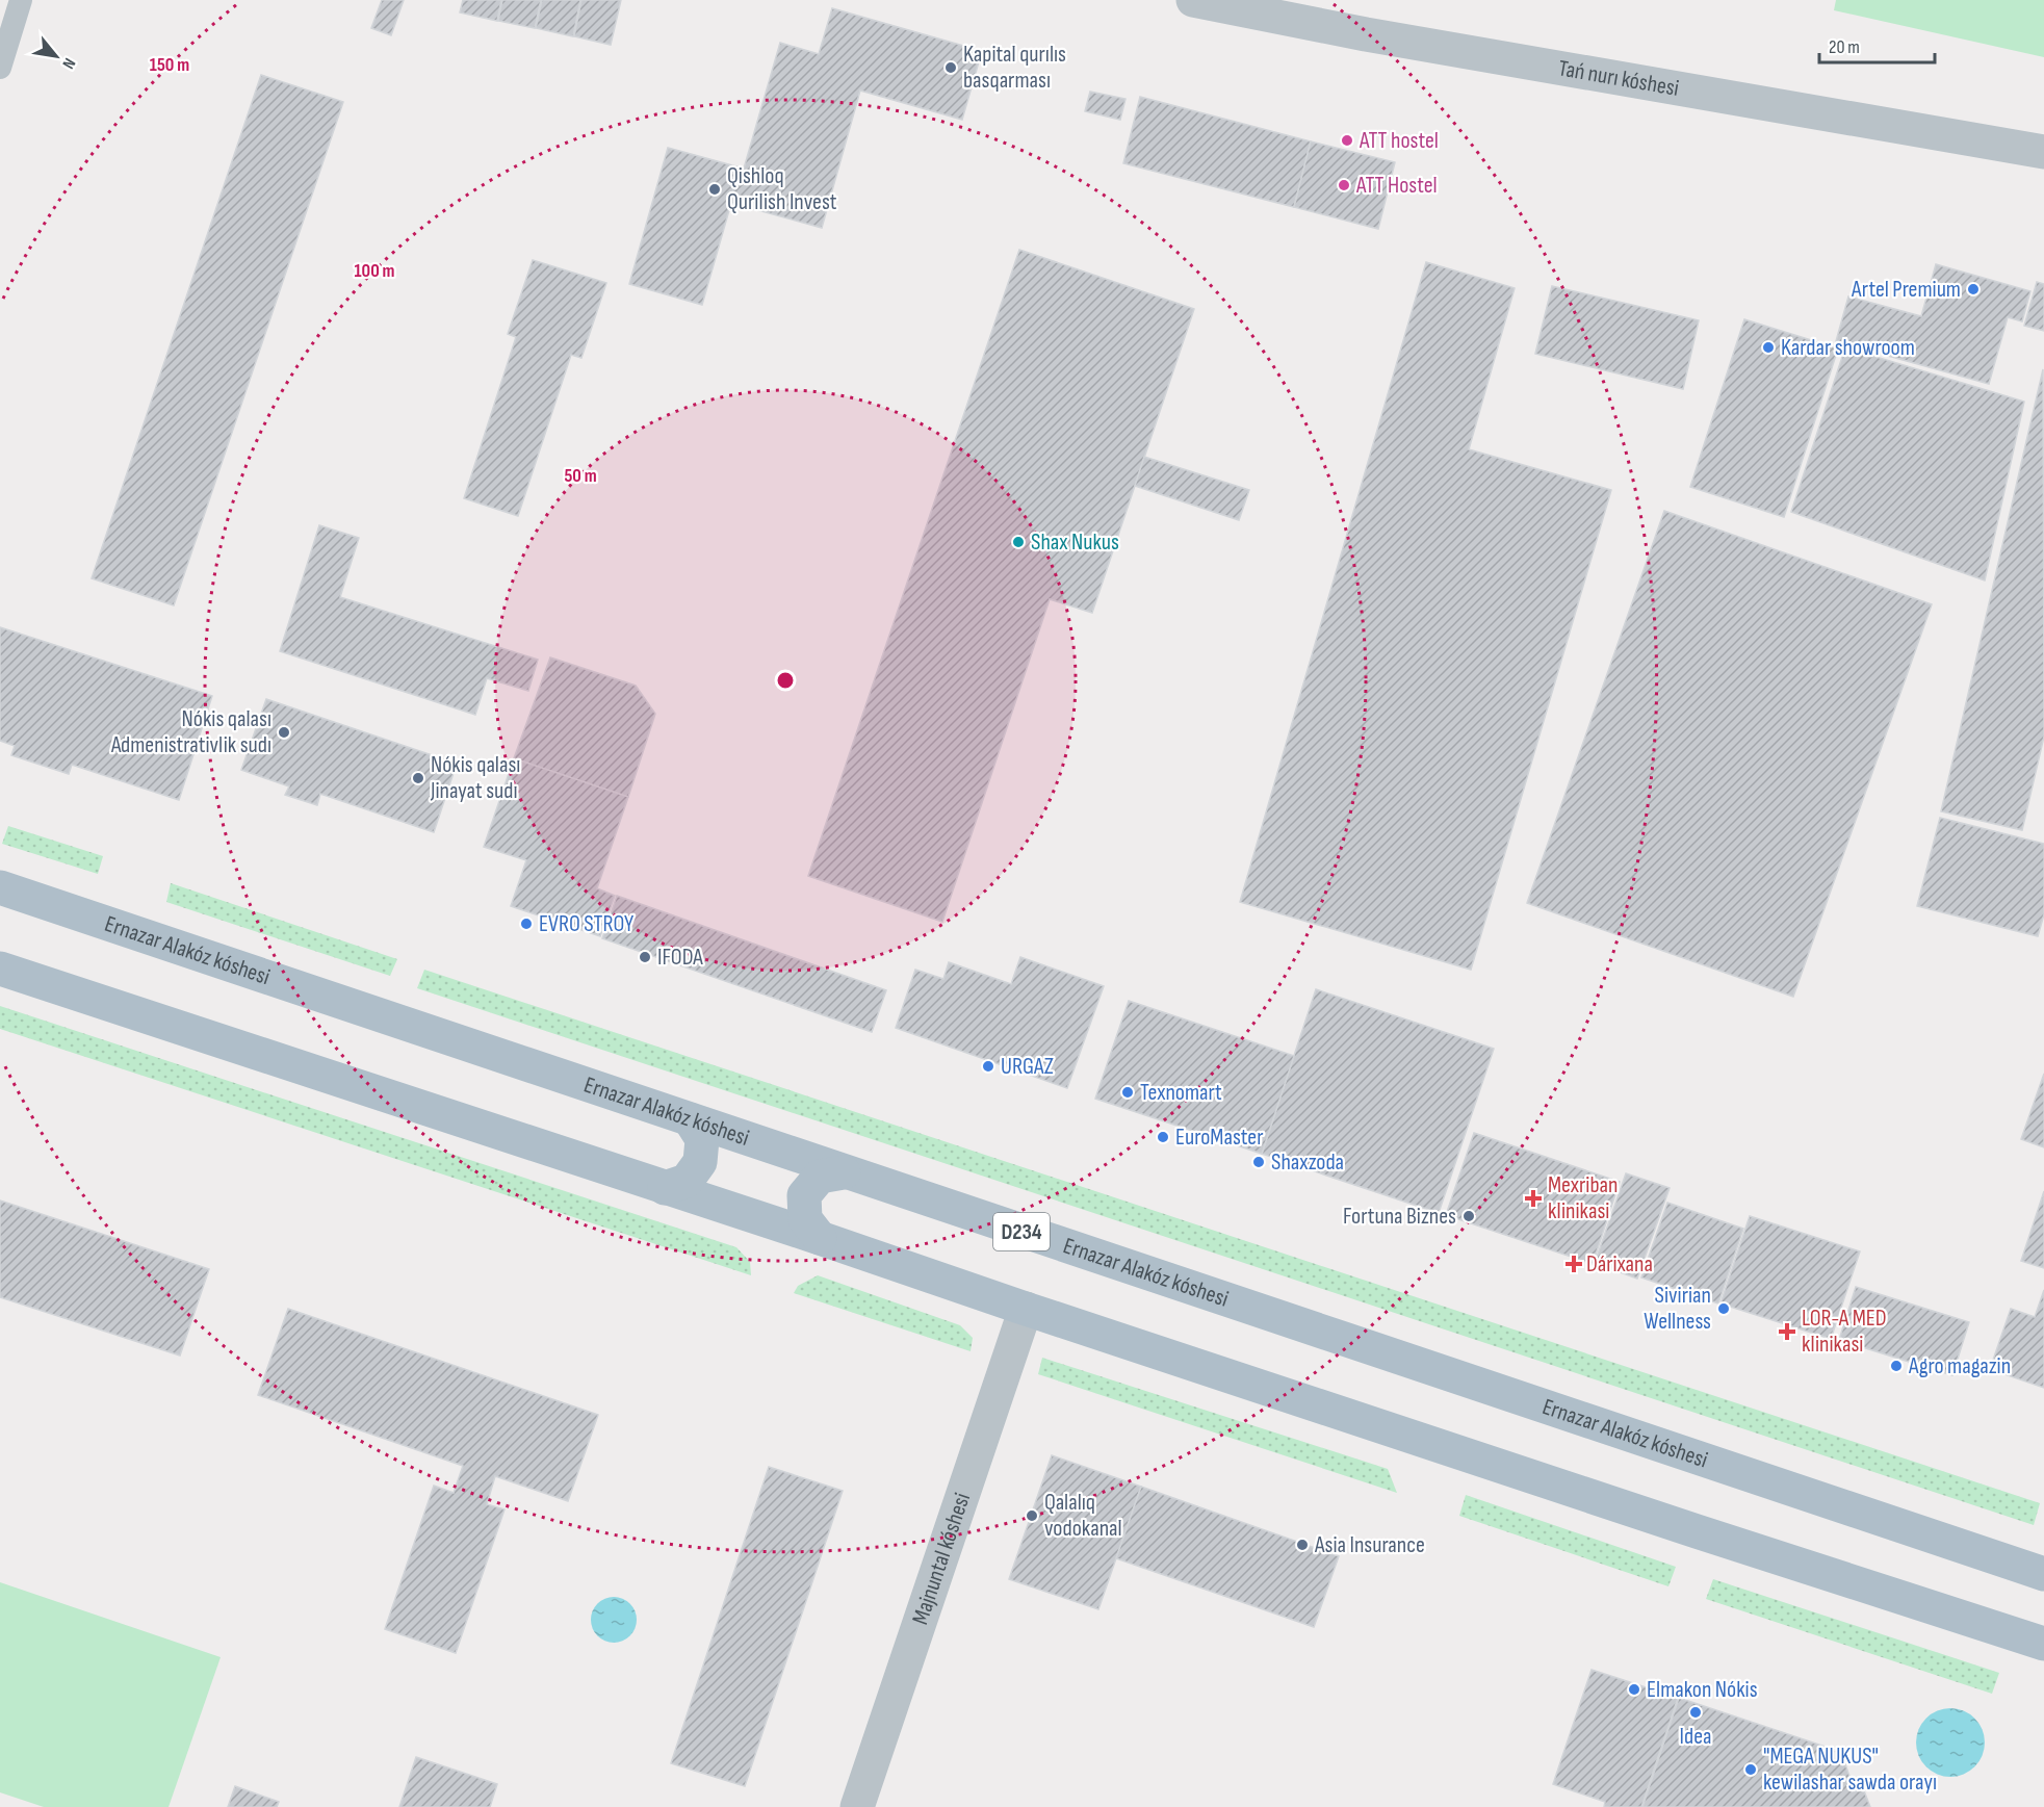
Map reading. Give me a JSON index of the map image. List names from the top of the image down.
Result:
{
  "streets": {
    "main road": ["Ernazar Alakóz kóshesi", "D234"],
    "street": ["Tań nurı kóshesi", "Majnuntal kóshesi"]
  },
  "places": {
    "other": [
      "Kapital qurılıs basqarması",
      "ATT hostel",
      "ATT Hostel",
      "Qishloq Qurilish Invest",
      "Artel Premium",
      "Kardar showroom",
      "Shax Nukus",
      "Nókis qalası Admenistrativlik sudı",
      "Nókis qalası Jinayat sudı",
      "EVRO STROY",
      "IFODA",
      "URGAZ",
      "Texnomart",
      "EuroMaster",
      "Shaxzoda",
      "Fortuna Biznes",
      "Sivirian Wellness",
      "Agro magazin",
      "Qalalıq vodokanal",
      "Asia Insurance",
      "Elmakon Nókis",
      "Idea",
      "\"MEGA NUKUS\" kewilashar sawda orayı"
    ],
    "health": ["Mexriban klinikasi", "Dárixana", "LOR-A MED klinikasi"]
  },
  "scale_bar": "20 m",
  "north": "bottom right",
  "rings": ["150 m", "100 m", "50 m"]
}
